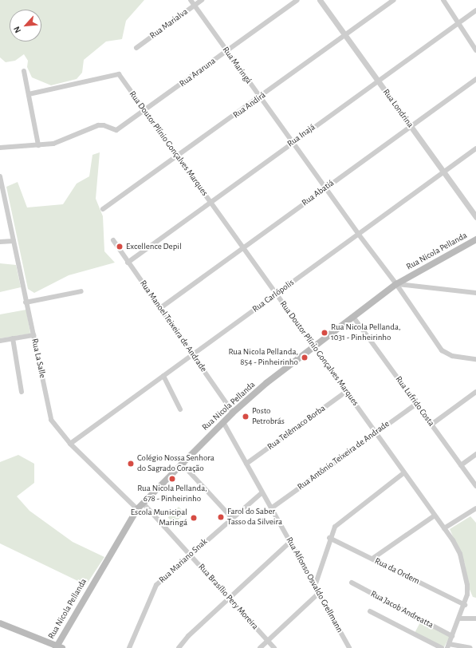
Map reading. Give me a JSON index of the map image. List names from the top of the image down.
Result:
{
  "streets": {
    "main road": ["Rua Nicola Pellanda"],
    "street": [
      "Rua Marialva",
      "Rua Maringá",
      "Rua Araruna",
      "Rua Andirá",
      "Rua Londrina",
      "Rua Inajá",
      "Rua Doutor Plínio Gonçalves Marques",
      "Rua Abatiá",
      "Rua Carlópolis",
      "Rua Manoel Teixeira de Andrade",
      "Rua La Salle",
      "Rua Lufrido Costa",
      "Rua Telêmaco Borba",
      "Rua Antônio Teixeira de Andrade",
      "Rua Mariano Snak",
      "Rua da Ordem",
      "Rua Alfonso Osvaldo Grellmann",
      "Rua Brasílio Pery Moreira",
      "Rua Jacob Andreatta"
    ]
  },
  "crossings": [
    ["Rua Marialva", "Rua Maringá"],
    ["Rua Maringá", "Rua Araruna"],
    ["Rua Maringá", "Rua Andirá"],
    ["Rua Maringá", "Rua Inajá"],
    ["Rua Maringá", "Rua Abatiá"],
    ["Rua Maringá", "Rua Nicola Pellanda"],
    ["Rua Maringá", "Rua Carlópolis"],
    ["Rua Araruna", "Rua Doutor Plínio Gonçalves Marques"],
    ["Rua Andirá", "Rua Londrina"],
    ["Rua Andirá", "Rua Doutor Plínio Gonçalves Marques"],
    ["Rua Londrina", "Rua Inajá"],
    ["Rua Londrina", "Rua Abatiá"],
    ["Rua Londrina", "Rua Carlópolis"],
    ["Rua Inajá", "Rua Doutor Plínio Gonçalves Marques"],
    ["Rua Inajá", "Rua Manoel Teixeira de Andrade"],
    ["Rua Doutor Plínio Gonçalves Marques", "Rua Abatiá"],
    ["Rua Doutor Plínio Gonçalves Marques", "Rua Nicola Pellanda"],
    ["Rua Doutor Plínio Gonçalves Marques", "Rua Carlópolis"],
    ["Rua Doutor Plínio Gonçalves Marques", "Rua Telêmaco Borba"],
    ["Rua Doutor Plínio Gonçalves Marques", "Rua Antônio Teixeira de Andrade"],
    ["Rua Doutor Plínio Gonçalves Marques", "Rua da Ordem"],
    ["Rua Doutor Plínio Gonçalves Marques", "Rua Jacob Andreatta"],
    ["Rua Abatiá", "Rua Manoel Teixeira de Andrade"],
    ["Rua Nicola Pellanda", "Rua Manoel Teixeira de Andrade"],
    ["Rua Nicola Pellanda", "Rua La Salle"],
    ["Rua Nicola Pellanda", "Rua Lufrido Costa"],
    ["Rua Nicola Pellanda", "Rua Alfonso Osvaldo Grellmann"],
    ["Rua Nicola Pellanda", "Rua Brasílio Pery Moreira"],
    ["Rua Carlópolis", "Rua Manoel Teixeira de Andrade"],
    ["Rua Carlópolis", "Rua La Salle"],
    ["Rua Lufrido Costa", "Rua Antônio Teixeira de Andrade"],
    ["Rua Telêmaco Borba", "Rua Alfonso Osvaldo Grellmann"],
    ["Rua Antônio Teixeira de Andrade", "Rua Alfonso Osvaldo Grellmann"],
    ["Rua Mariano Snak", "Rua Alfonso Osvaldo Grellmann"],
    ["Rua Mariano Snak", "Rua Brasílio Pery Moreira"]
  ],
  "places": [
    "Excellence Depil",
    "Rua Nicola Pellanda, 1031 - Pinheirinho",
    "Rua Nicola Pellanda, 854 - Pinheirinho",
    "Posto Petrobrás",
    "Colégio Nossa Senhora do Sagrado Coração",
    "Rua Nicola Pellanda, 678 - Pinheirinho",
    "Farol do Saber Tasso da Silveira",
    "Escola Municipal Maringá"
  ],
  "north": "bottom left"
}
